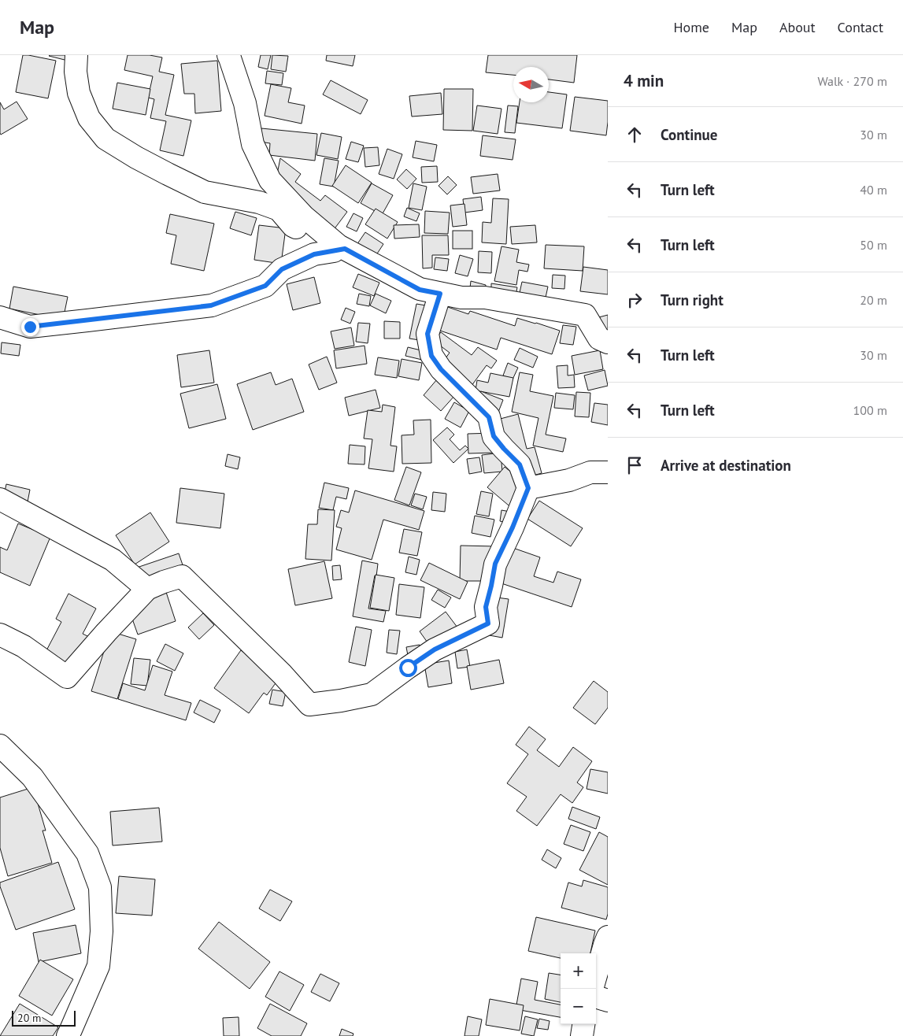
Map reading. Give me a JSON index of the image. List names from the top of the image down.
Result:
{
  "scale_bar": "20 m",
  "north": "left",
  "page": {
    "header": "Map",
    "nav": [
      "Home",
      "Map",
      "About",
      "Contact"
    ],
    "heading": ["4 min", "Walk · 270 m"],
    "list": [
      ["Continue", "30 m"],
      ["Turn left", "40 m"],
      ["Turn left", "50 m"],
      ["Turn right", "20 m"],
      ["Turn left", "30 m"],
      ["Turn left", "100 m"],
      "Arrive at destination"
    ],
    "map_buttons": ["+", "−"],
    "scale": "20 m"
  }
}
